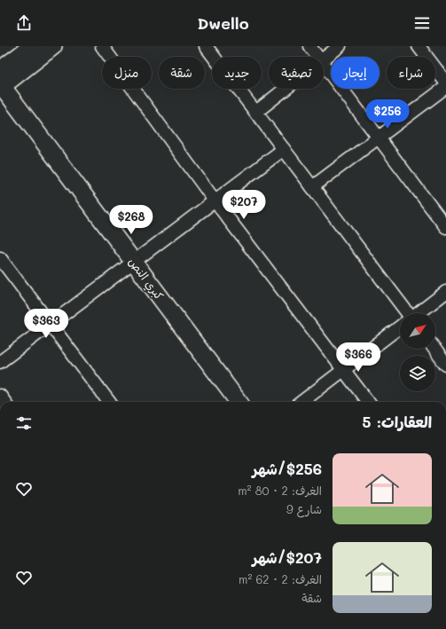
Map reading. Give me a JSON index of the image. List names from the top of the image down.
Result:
{
  "streets": {
    "street": ["كبري النص"]
  },
  "north": "top right",
  "page": {
    "header": "Dwello",
    "chip": [
      "شراء",
      "إيجار",
      "تصفية",
      "جديد",
      "شقة",
      "منزل"
    ],
    "price": [
      "$256",
      "$207",
      "$268",
      "$363",
      "$366"
    ],
    "heading": "العقارات: 5",
    "list": [
      {
        "name": "$256/شهر",
        "note": "الغرف: 2 · 80 m² · شارع 9"
      },
      {
        "name": "$207/شهر",
        "note": "الغرف: 2 · 62 m² · شقة"
      }
    ]
  }
}
